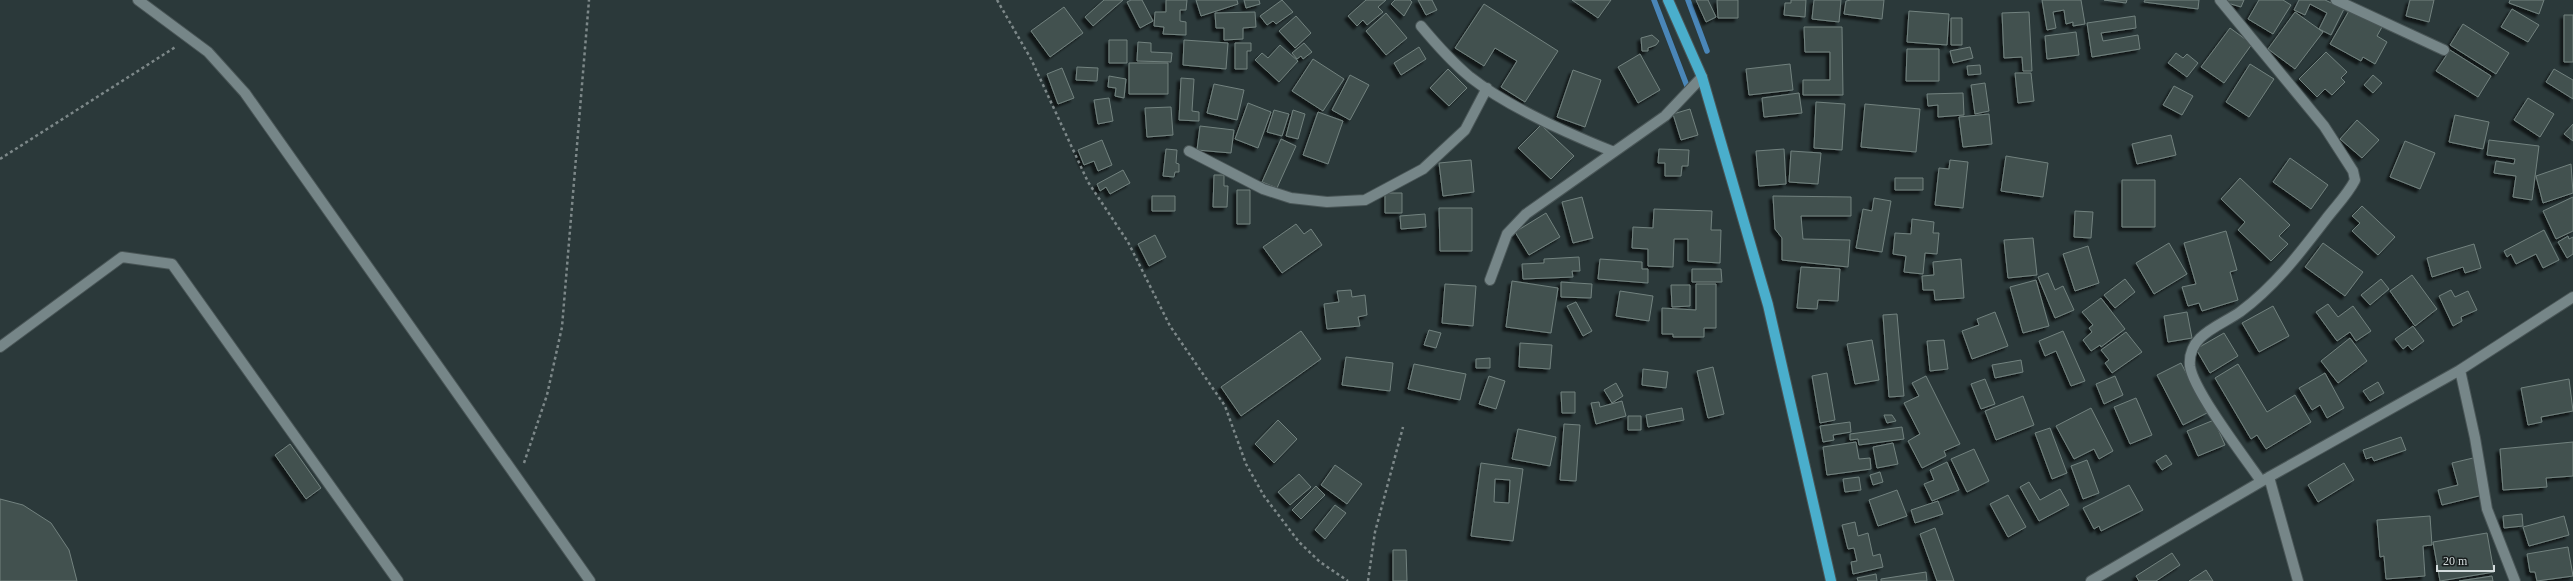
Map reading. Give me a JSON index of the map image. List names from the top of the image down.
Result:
{
  "scale_bar": "20 m"
}
